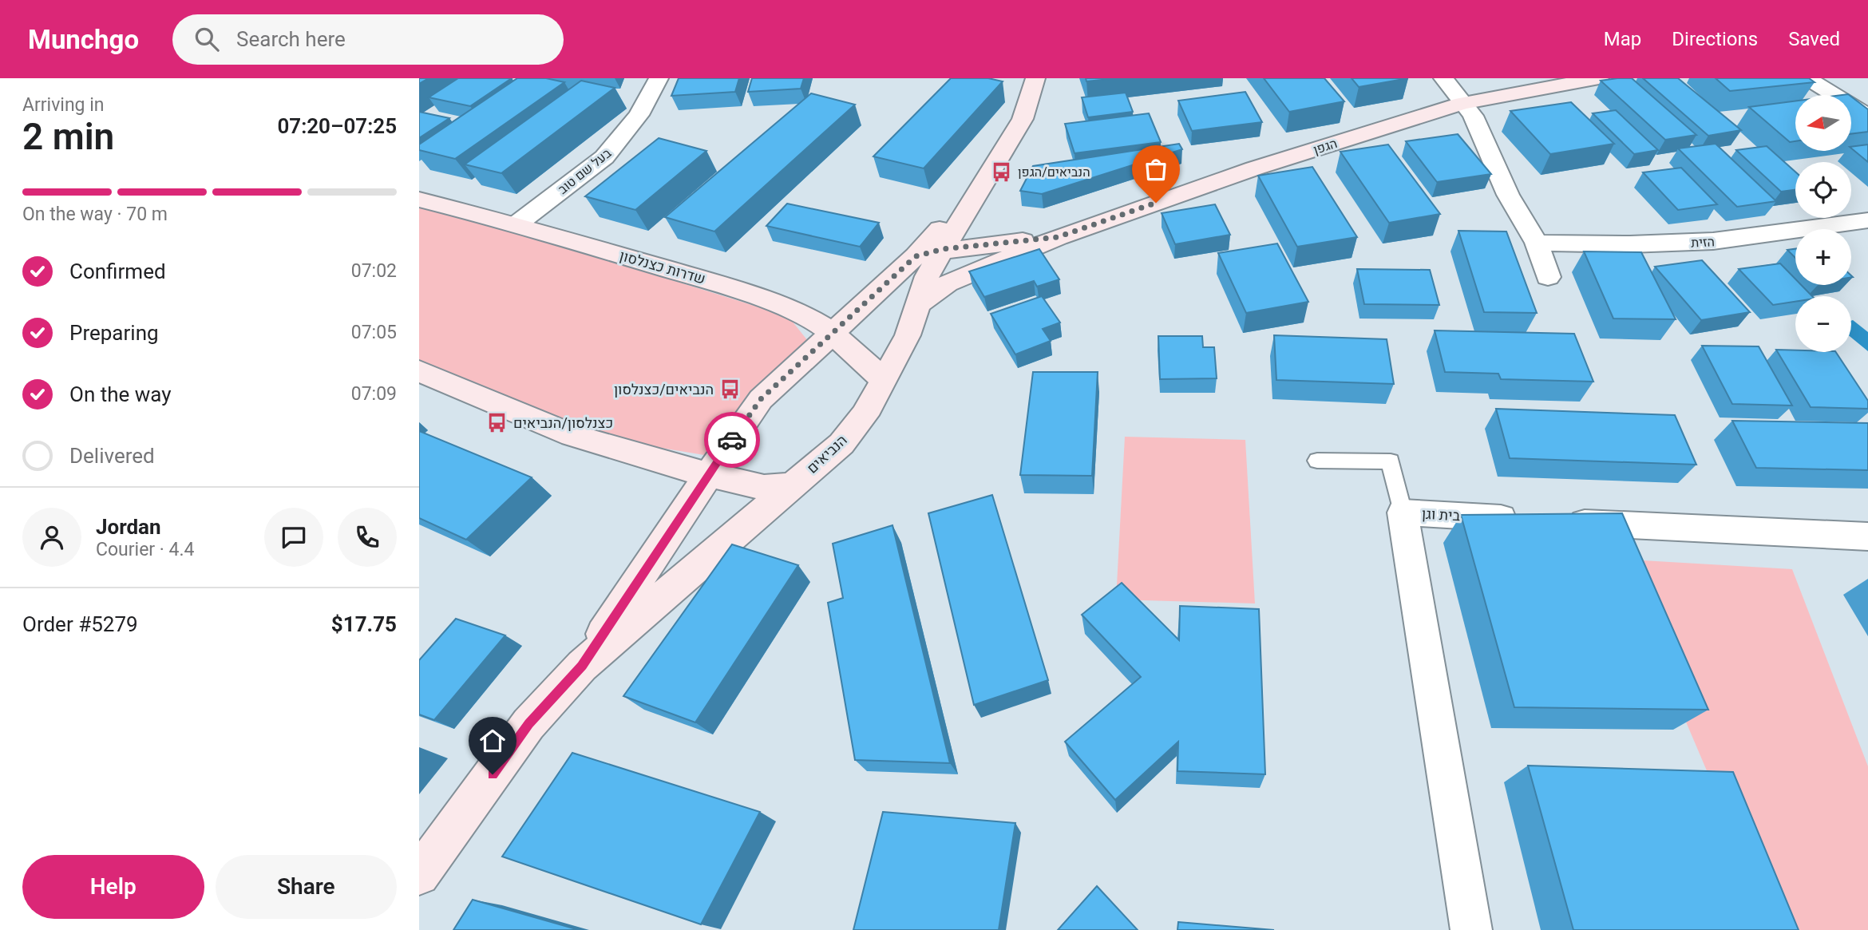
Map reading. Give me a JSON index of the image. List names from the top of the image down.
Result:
{
  "streets": {
    "street": [
      "הגפן",
      "בעל שם טוב",
      "הזית",
      "שדרות כצנלסון",
      "הנביאים",
      "בית וגן"
    ]
  },
  "crossings": [
    ["הגפן", "הנביאים"],
    ["בעל שם טוב", "שדרות כצנלסון"],
    ["שדרות כצנלסון", "הנביאים"]
  ],
  "places": {
    "bus stop": ["הנביאים/הגפן", "הנביאים/כצנלסון", "כצנלסון/הנביאים"]
  },
  "north": "left",
  "page": {
    "header": "Munchgo",
    "search": "Search here",
    "nav": ["Map", "Directions", "Saved"],
    "heading": ["2 min", "Arriving in", "07:20–07:25"],
    "panel": [
      "Jordan",
      "Courier · 4.4",
      "Order #5279",
      "$17.75"
    ],
    "map_buttons": ["+", "−"],
    "bar": "On the way · 70 m",
    "list": [
      ["Confirmed", "07:02"],
      ["Preparing", "07:05"],
      ["On the way", "07:09"],
      "Delivered"
    ],
    "buttons": ["Help", "Share"]
  }
}
